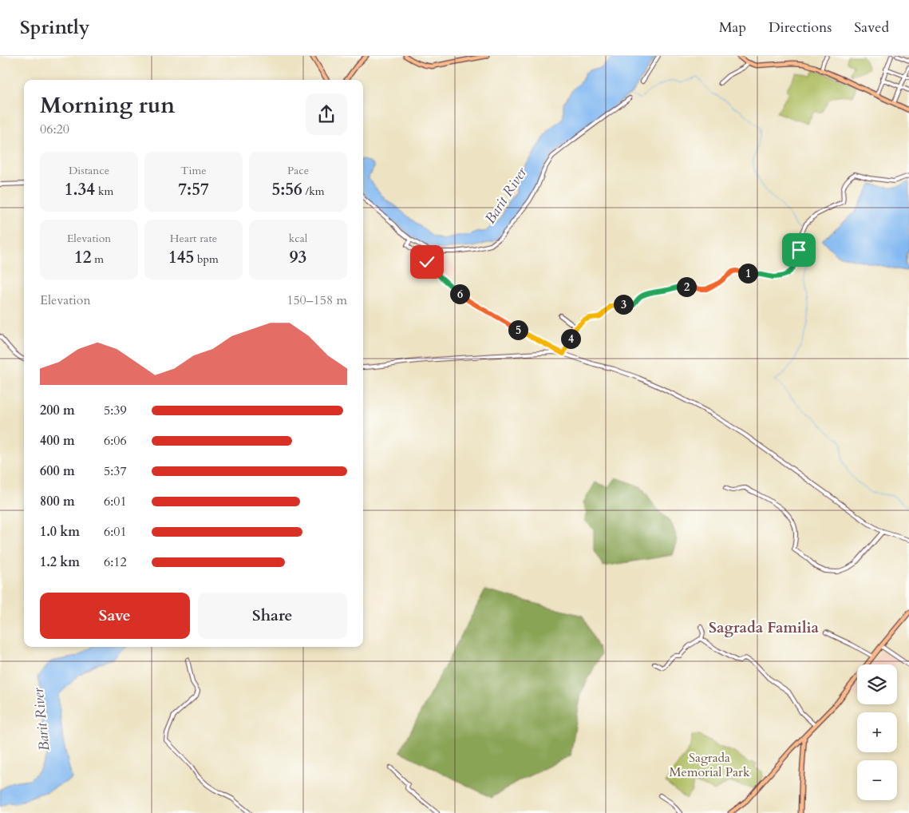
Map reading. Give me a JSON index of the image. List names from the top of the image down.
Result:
{
  "districts": ["Sagrada Familia"],
  "water": ["Barit River"],
  "parks": ["Sagrada Memorial Park"],
  "page": {
    "header": "Sprintly",
    "nav": ["Map", "Directions", "Saved"],
    "heading": ["Morning run", "06:20"],
    "stats": [
      ["Distance", "1.34 km"],
      ["Time", "7:57"],
      ["Pace", "5:56 /km"],
      ["Elevation", "12 m"],
      ["Heart rate", "145 bpm"],
      ["kcal", "93"]
    ],
    "pins": [
      "1",
      "2",
      "6",
      "3",
      "5",
      "4"
    ],
    "chart": ["Elevation", "150–158 m"],
    "list": [
      {
        "name": "200 m",
        "note": "5:39"
      },
      {
        "name": "400 m",
        "note": "6:06"
      },
      {
        "name": "600 m",
        "note": "5:37"
      },
      {
        "name": "800 m",
        "note": "6:01"
      },
      {
        "name": "1.0 km",
        "note": "6:01"
      },
      {
        "name": "1.2 km",
        "note": "6:12"
      }
    ],
    "buttons": ["Save", "Share"],
    "map_buttons": ["+", "−"]
  }
}
